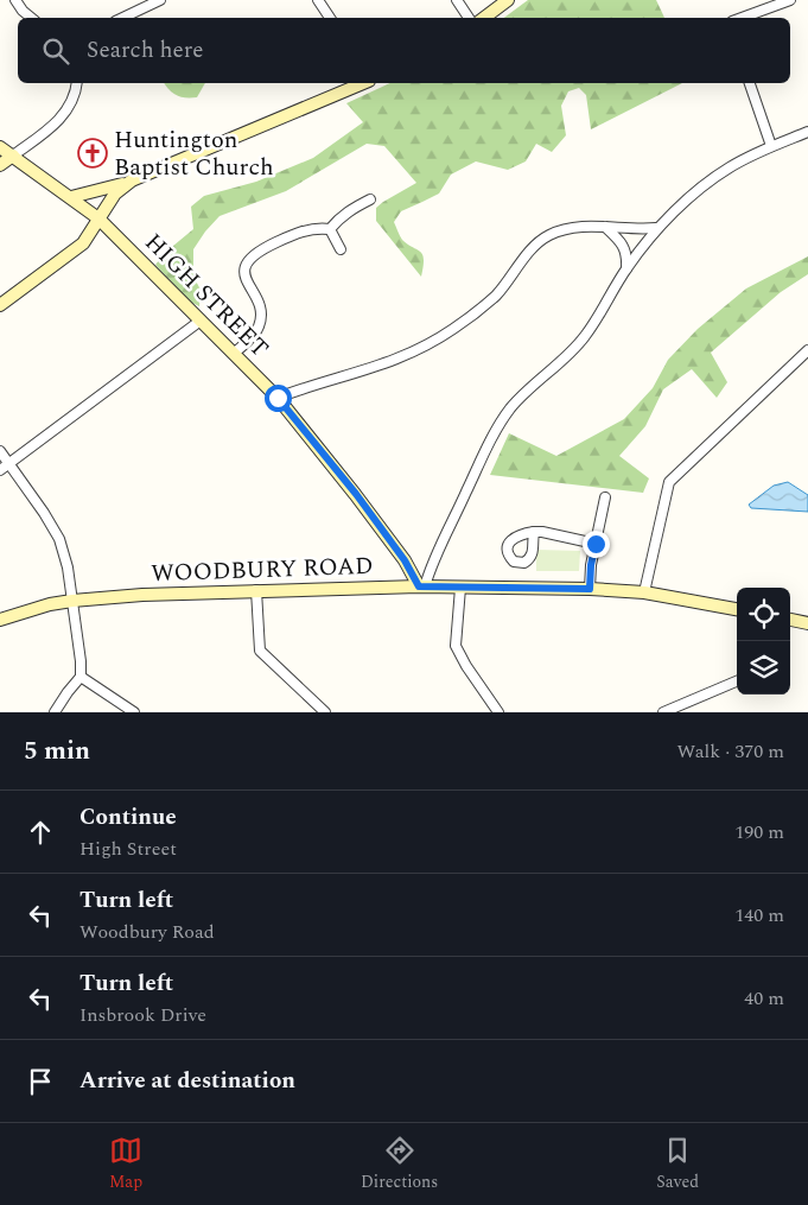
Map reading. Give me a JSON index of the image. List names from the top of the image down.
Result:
{
  "streets": {
    "main road": ["HIGH STREET", "WOODBURY ROAD"]
  },
  "crossings": [
    ["HIGH STREET", "WOODBURY ROAD"]
  ],
  "places": {
    "church": ["Huntington Baptist Church"]
  },
  "page": {
    "search": "Search here",
    "heading": ["5 min", "Walk · 370 m"],
    "list": [
      ["Continue", "High Street", "190 m"],
      ["Turn left", "Woodbury Road", "140 m"],
      ["Turn left", "Insbrook Drive", "40 m"],
      "Arrive at destination"
    ],
    "nav": ["Map", "Directions", "Saved"]
  }
}
